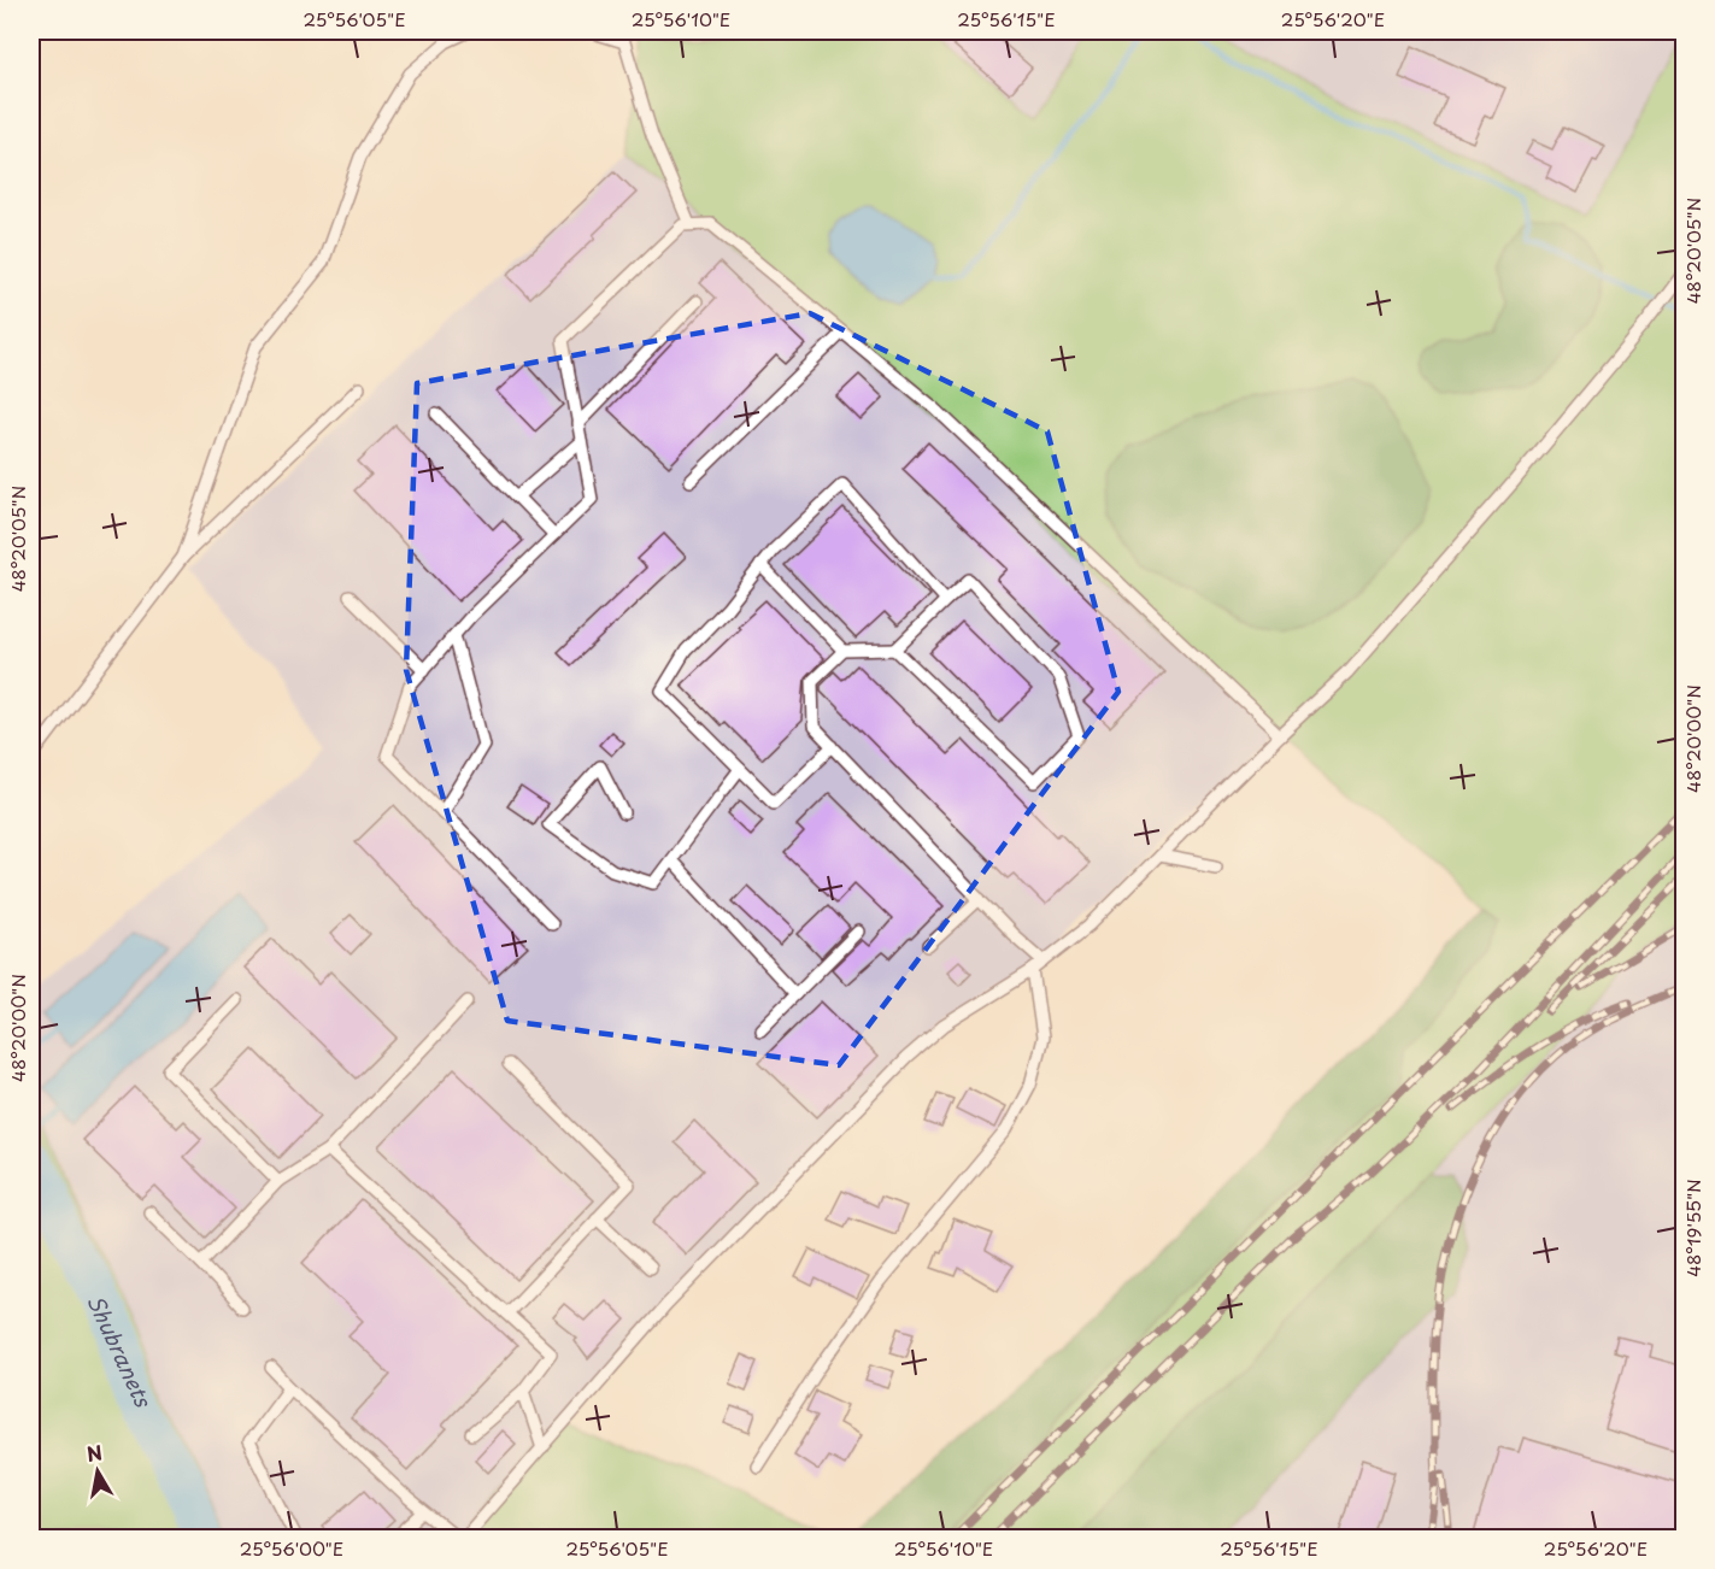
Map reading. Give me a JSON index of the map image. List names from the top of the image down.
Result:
{
  "water": ["Shubranets"],
  "north": "top",
  "coordinates": [
    "25°56'05\"E",
    "25°56'10\"E",
    "25°56'15\"E",
    "25°56'20\"E",
    "48°20'05\"N",
    "48°20'00\"N",
    "48°19'55\"N",
    "25°56'00\"E"
  ]
}
